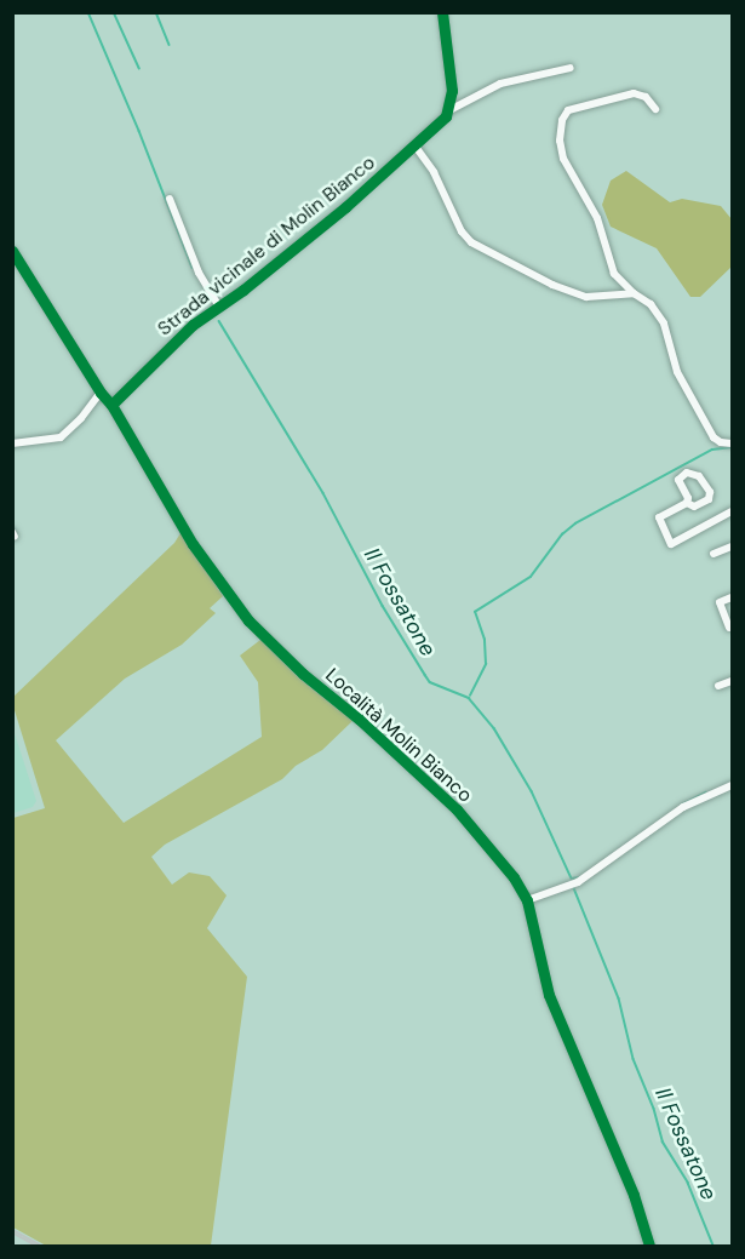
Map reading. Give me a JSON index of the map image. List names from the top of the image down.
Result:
{
  "streets": {
    "street": ["Strada vicinale di Molin Bianco", "Località Molin Bianco"]
  },
  "crossings": [
    ["Strada vicinale di Molin Bianco", "Località Molin Bianco"]
  ],
  "water": ["Il Fossatone"]
}
